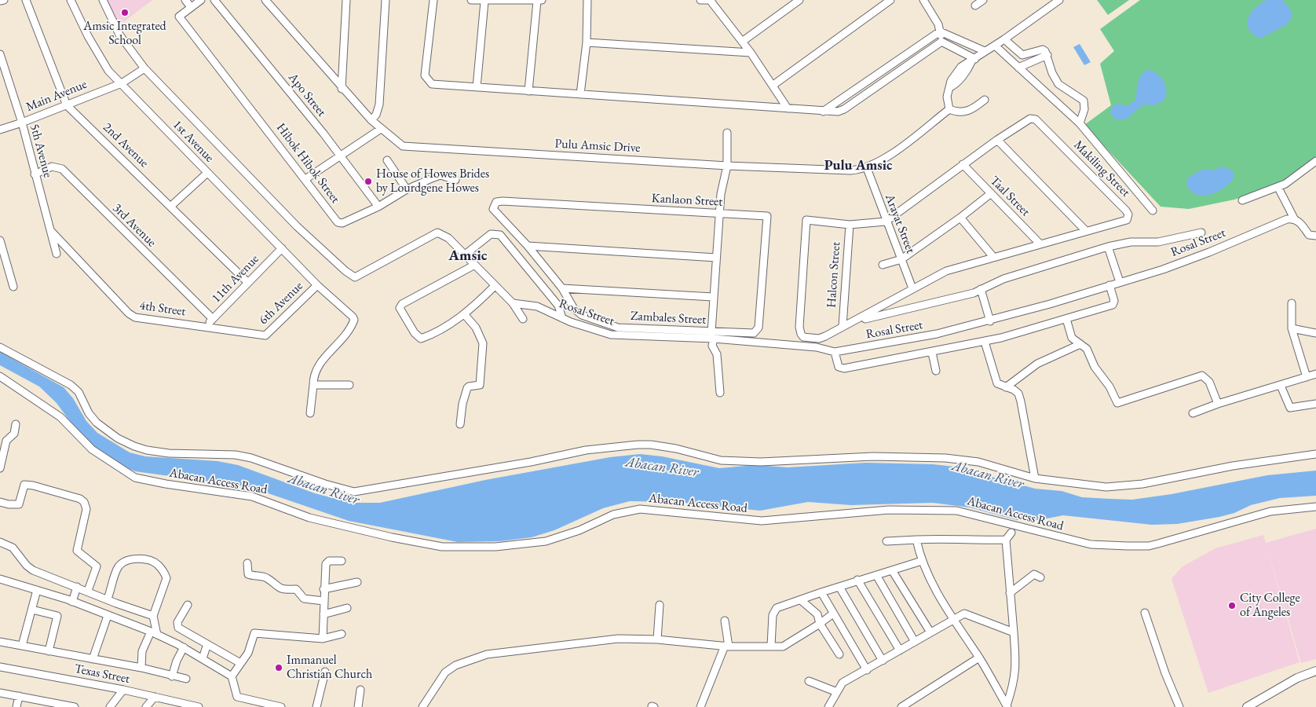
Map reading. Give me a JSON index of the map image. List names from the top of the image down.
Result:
{
  "streets": {
    "street": [
      "Apo Street",
      "Main Avenue",
      "1st Avenue",
      "2nd Avenue",
      "Pulu Amsic Drive",
      "5th Avenue",
      "Hibok Hibok Street",
      "Makiling Street",
      "Taal Street",
      "Kanlaon Street",
      "Arayat Street",
      "3rd Avenue",
      "Rosal Street",
      "Halcon Street",
      "11th Avenue",
      "6th Avenue",
      "4th Street",
      "Zambales Street",
      "Abacan Access Road",
      "Texas Street"
    ]
  },
  "crossings": [
    ["Apo Street", "Hibok Hibok Street"],
    ["Main Avenue", "1st Avenue"],
    ["Main Avenue", "2nd Avenue"],
    ["Main Avenue", "5th Avenue"],
    ["1st Avenue", "11th Avenue"],
    ["1st Avenue", "6th Avenue"],
    ["2nd Avenue", "11th Avenue"],
    ["Pulu Amsic Drive", "Arayat Street"],
    ["5th Avenue", "3rd Avenue"],
    ["5th Avenue", "4th Street"],
    ["Makiling Street", "Taal Street"],
    ["Makiling Street", "Arayat Street"],
    ["Makiling Street", "Halcon Street"],
    ["Kanlaon Street", "Zambales Street"],
    ["3rd Avenue", "11th Avenue"],
    ["Rosal Street", "Zambales Street"],
    ["11th Avenue", "4th Street"],
    ["6th Avenue", "4th Street"]
  ],
  "districts": ["Pulu Amsic", "Amsic"],
  "water": ["Abacan River"],
  "places": [
    "Amsic Integrated School",
    "House of Howes Brides by Lourdgene Howes",
    "City College of Angeles",
    "Immanuel Christian Church"
  ]
}
